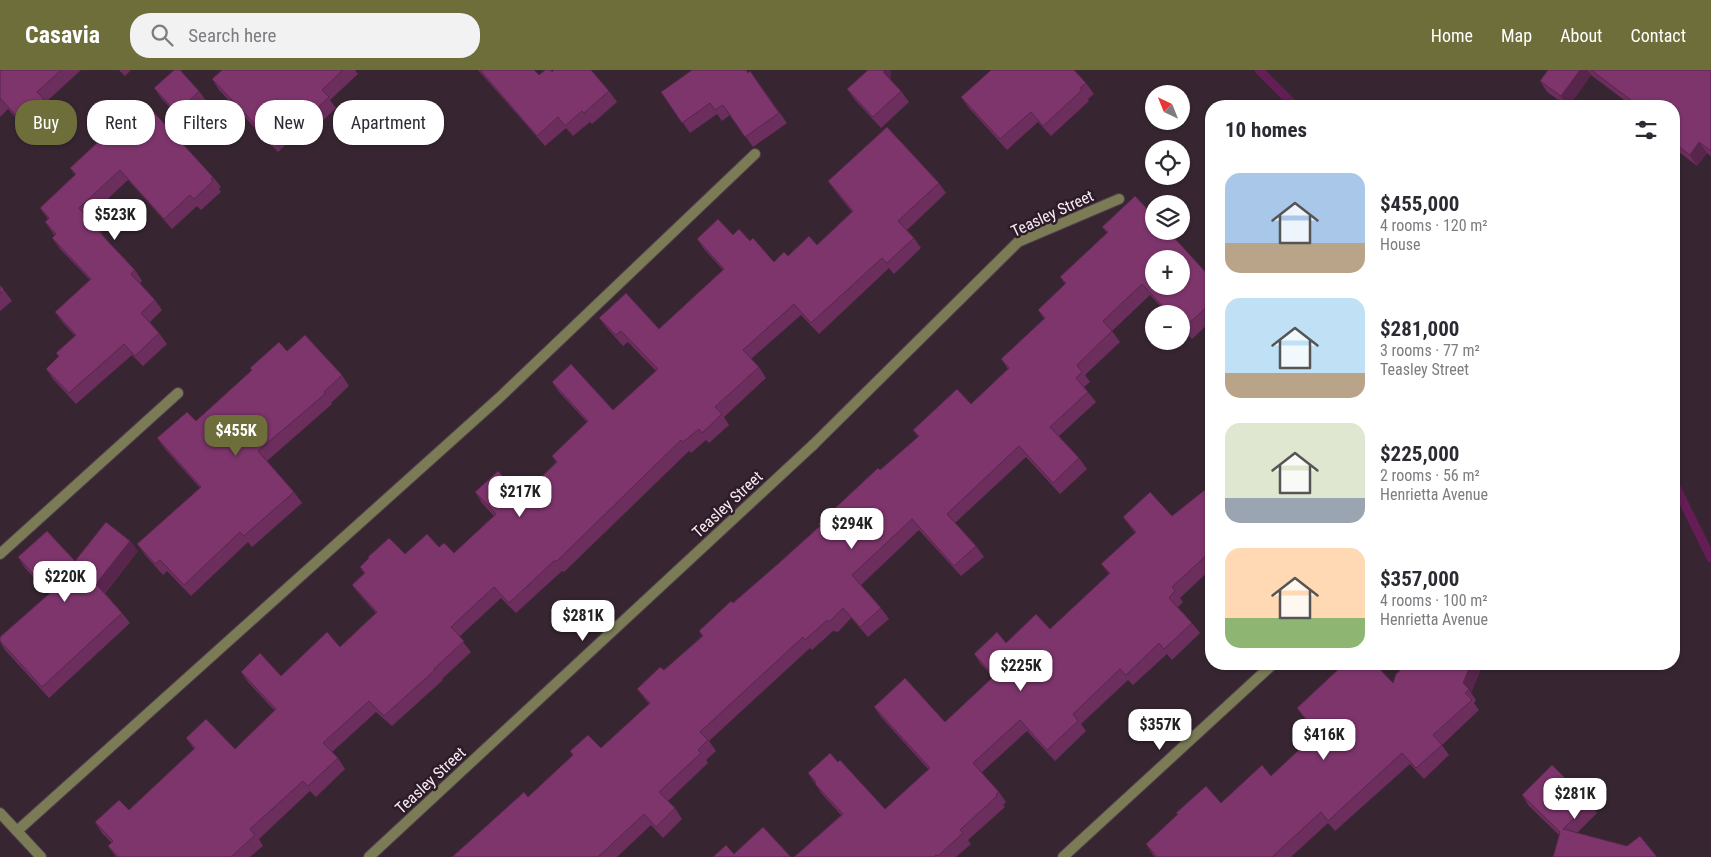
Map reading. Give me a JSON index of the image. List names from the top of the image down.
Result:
{
  "streets": {
    "street": ["Teasley Street"]
  },
  "north": "top left",
  "page": {
    "header": "Casavia",
    "search": "Search here",
    "nav": [
      "Home",
      "Map",
      "About",
      "Contact"
    ],
    "map_buttons": ["+", "−"],
    "chip": [
      "Buy",
      "Rent",
      "Filters",
      "New",
      "Apartment"
    ],
    "heading": "10 homes",
    "list": [
      {
        "name": "$455,000",
        "note": "4 rooms · 120 m² · House"
      },
      {
        "name": "$281,000",
        "note": "3 rooms · 77 m² · Teasley Street"
      },
      {
        "name": "$225,000",
        "note": "2 rooms · 56 m² · Henrietta Avenue"
      },
      {
        "name": "$357,000",
        "note": "4 rooms · 100 m² · Henrietta Avenue"
      }
    ],
    "price": [
      "$523K",
      "$455K",
      "$217K",
      "$294K",
      "$220K",
      "$281K",
      "$225K",
      "$357K",
      "$416K",
      "$281K"
    ]
  }
}
